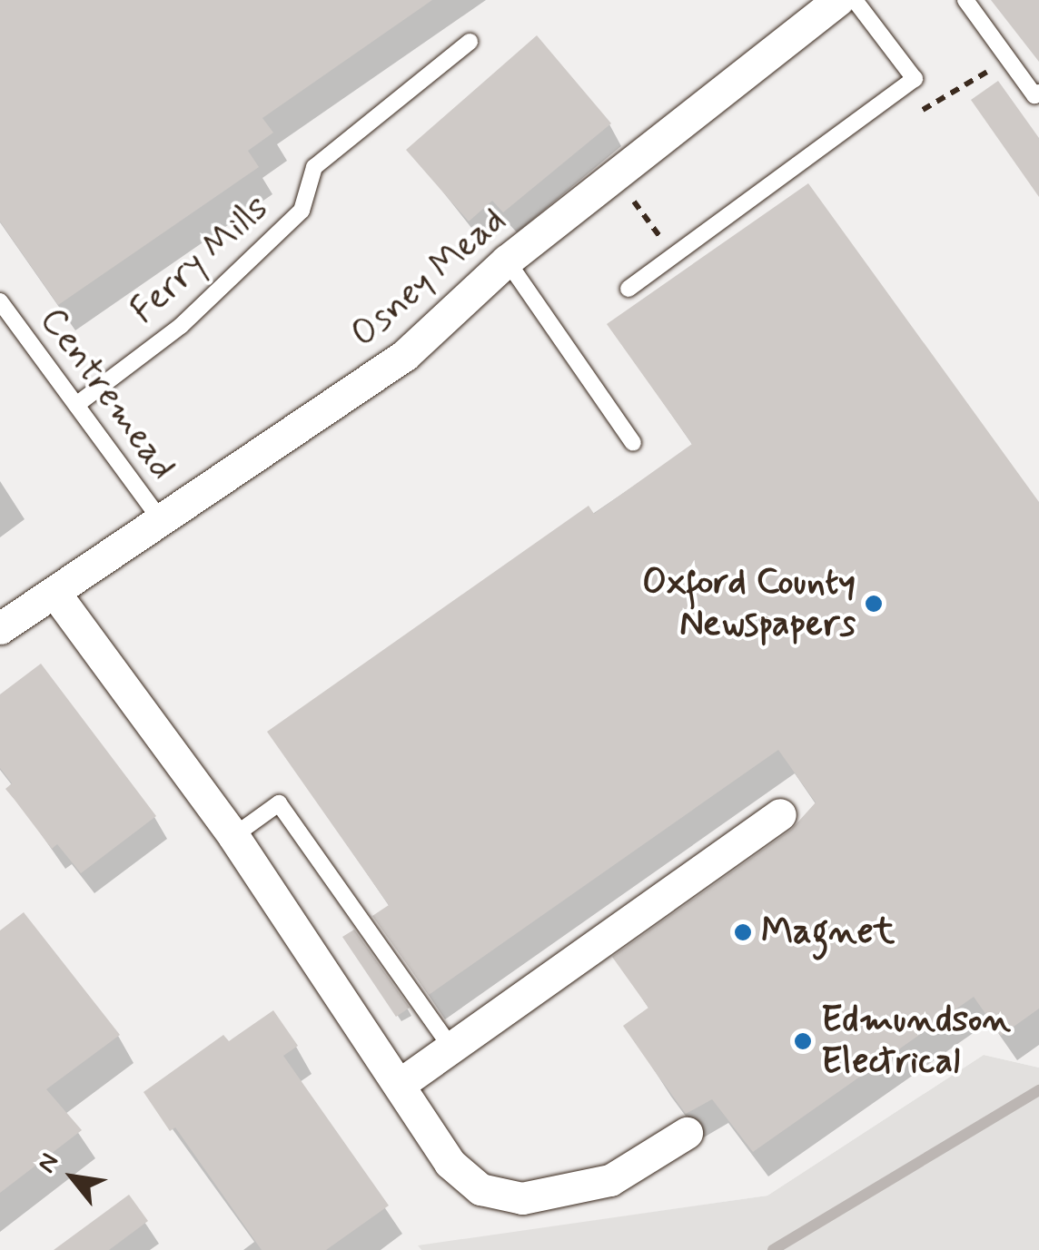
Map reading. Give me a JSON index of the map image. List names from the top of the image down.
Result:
{
  "streets": {
    "street": ["Osney Mead"],
    "lane": ["Ferry Mills", "Centremead"]
  },
  "crossings": [
    ["Ferry Mills", "Centremead"],
    ["Osney Mead", "Centremead"]
  ],
  "places": ["Oxford County Newspapers", "Magnet", "Edmundson Electrical"],
  "north": "top left"
}
